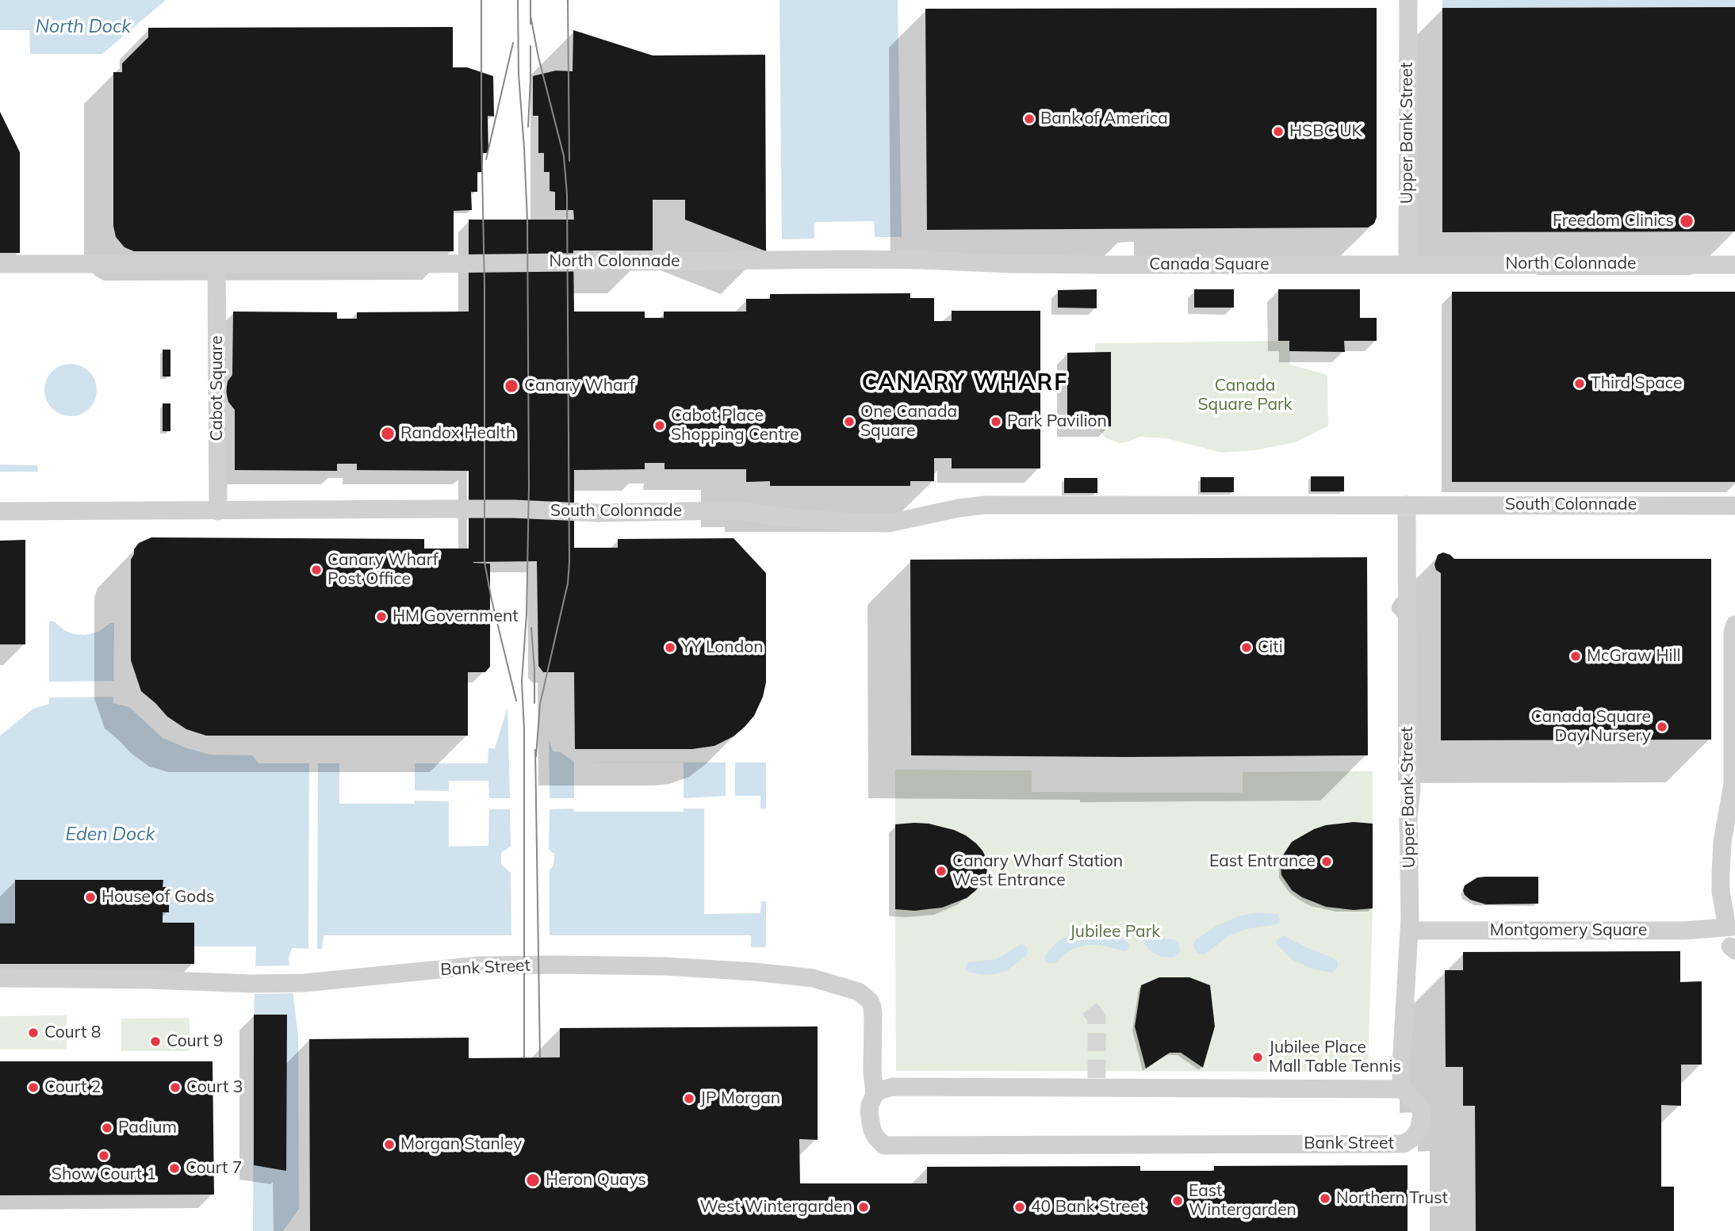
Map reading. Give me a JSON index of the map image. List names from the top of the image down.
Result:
{
  "streets": {
    "street": [
      "Upper Bank Street",
      "North Colonnade",
      "Canada Square",
      "Cabot Square",
      "South Colonnade",
      "Montgomery Square",
      "Bank Street"
    ]
  },
  "crossings": [
    ["Upper Bank Street", "North Colonnade"],
    ["Upper Bank Street", "Canada Square"],
    ["Upper Bank Street", "South Colonnade"],
    ["Upper Bank Street", "Montgomery Square"],
    ["Upper Bank Street", "Bank Street"],
    ["North Colonnade", "Canada Square"],
    ["North Colonnade", "Cabot Square"],
    ["Cabot Square", "South Colonnade"]
  ],
  "districts": ["CANARY WHARF"],
  "water": ["North Dock", "Eden Dock"],
  "parks": ["Canada Square Park", "Jubilee Park"],
  "places": [
    "Bank of America",
    "HSBC UK",
    "Freedom Clinics",
    "Third Space",
    "Canary Wharf",
    "One Canada Square",
    "Park Pavilion",
    "Cabot Place Shopping Centre",
    "Randox Health",
    "Canary Wharf Post Office",
    "HM Government",
    "YY London",
    "Citi",
    "McGraw Hill",
    "Canada Square Day Nursery",
    "East Entrance",
    "Canary Wharf Station West Entrance",
    "House of Gods",
    "Court 8",
    "Court 9",
    "Jubilee Place Mall Table Tennis",
    "Court 2",
    "Court 3",
    "JP Morgan",
    "Padium",
    "Morgan Stanley",
    "Show Court 1",
    "Court 7",
    "Heron Quays",
    "Northern Trust",
    "East Wintergarden",
    "West Wintergarden",
    "40 Bank Street"
  ]
}
